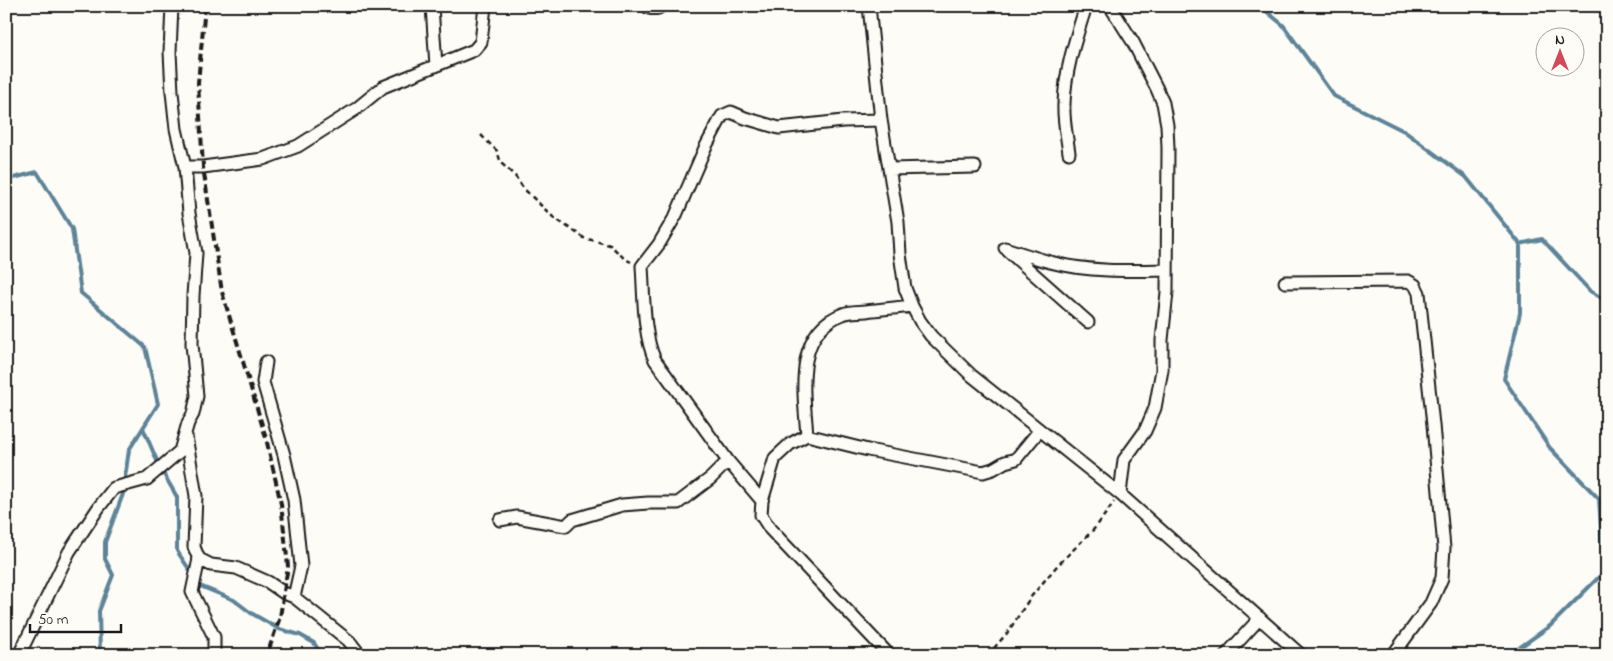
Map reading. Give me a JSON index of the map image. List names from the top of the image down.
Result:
{
  "scale_bar": "50 m",
  "north": "top"
}
